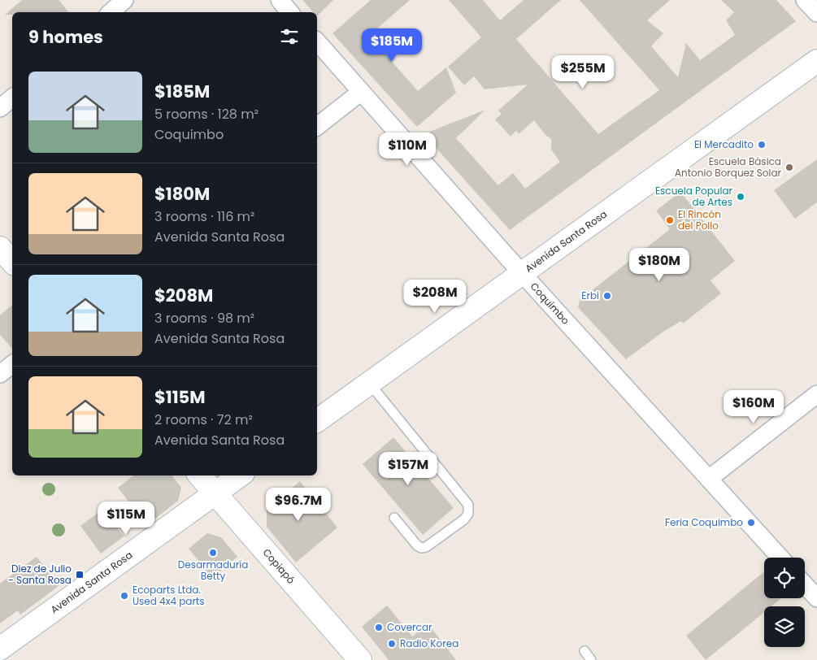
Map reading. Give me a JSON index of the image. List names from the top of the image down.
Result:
{
  "streets": {
    "main road": ["Avenida Santa Rosa", "Copiapó"],
    "street": ["Coquimbo"]
  },
  "crossings": [
    ["Avenida Santa Rosa", "Coquimbo"],
    ["Avenida Santa Rosa", "Copiapó"]
  ],
  "places": {
    "other": [
      "El Mercadito",
      "Escuela Básica Antonio Borquez Solar",
      "Escuela Popular de Artes",
      "El Rincón del Pollo",
      "Erbi",
      "Feria Coquimbo",
      "Desarmaduría Betty",
      "Ecoparts Ltda. Used 4x4 parts",
      "Covercar",
      "Radio Korea"
    ],
    "transit": ["Diez de Julio - Santa Rosa"]
  },
  "page": {
    "heading": "9 homes",
    "price": [
      "$185M",
      "$255M",
      "$110M",
      "$180M",
      "$208M",
      "$160M",
      "$157M",
      "$96.7M",
      "$115M"
    ],
    "list": [
      {
        "name": "$185M",
        "note": "5 rooms · 128 m² · Coquimbo"
      },
      {
        "name": "$180M",
        "note": "3 rooms · 116 m² · Avenida Santa Rosa"
      },
      {
        "name": "$208M",
        "note": "3 rooms · 98 m² · Avenida Santa Rosa"
      },
      {
        "name": "$115M",
        "note": "2 rooms · 72 m² · Avenida Santa Rosa"
      }
    ]
  }
}
